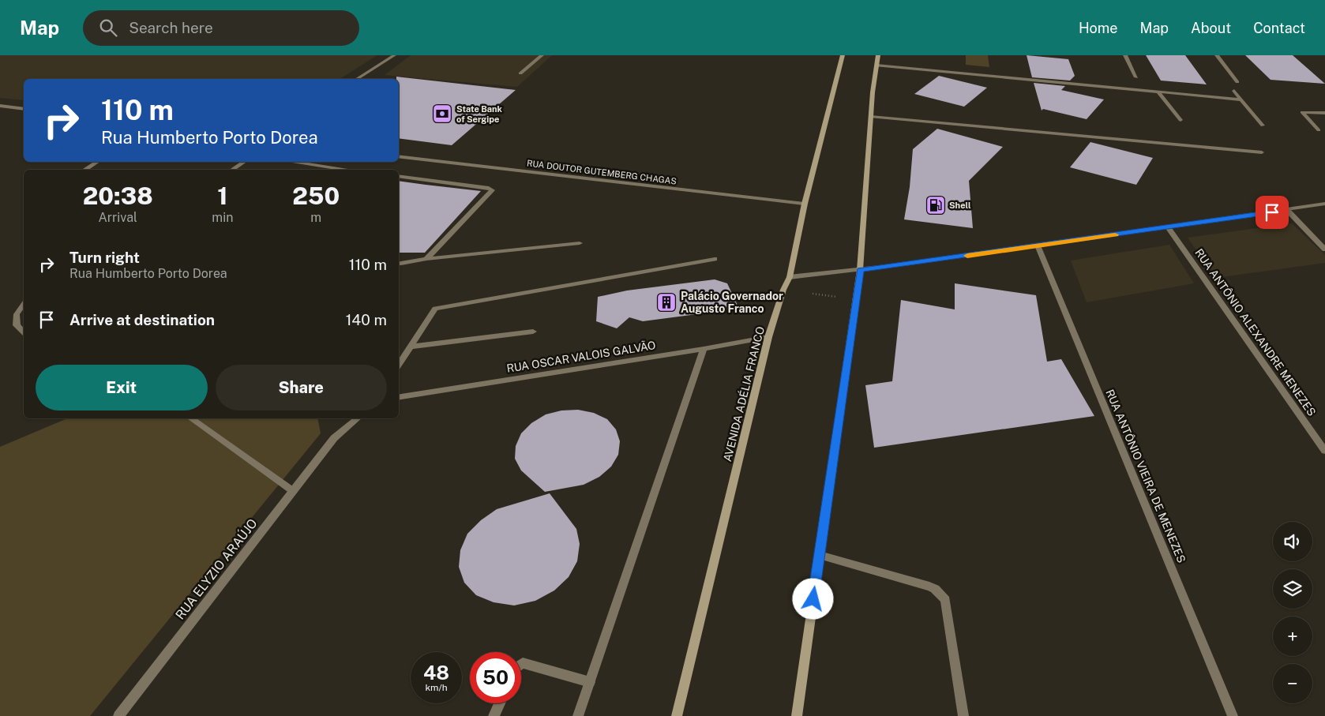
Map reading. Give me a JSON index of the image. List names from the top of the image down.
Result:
{
  "streets": {
    "main road": ["AVENIDA ADÉLIA FRANCO"],
    "street": [
      "RUA DOUTOR GUTEMBERG CHAGAS",
      "RUA ANTÔNIO ALEXANDRE MENEZES",
      "RUA OSCAR VALOIS GALVÃO",
      "RUA ANTÔNIO VIEIRA DE MENEZES",
      "RUA ELYZIO ARAÚJO"
    ]
  },
  "crossings": [
    ["RUA DOUTOR GUTEMBERG CHAGAS", "AVENIDA ADÉLIA FRANCO"],
    ["RUA OSCAR VALOIS GALVÃO", "AVENIDA ADÉLIA FRANCO"]
  ],
  "places": {
    "bank": ["State Bank of Sergipe"],
    "fuel station": ["Shell"],
    "building": ["Palácio Governador Augusto Franco"]
  },
  "page": {
    "header": "Map",
    "search": "Search here",
    "nav": [
      "Home",
      "Map",
      "About",
      "Contact"
    ],
    "turn": ["110 m", "Rua Humberto Porto Dorea"],
    "eta": [
      "20:38",
      "Arrival",
      "1",
      "min",
      "250",
      "m"
    ],
    "list": [
      {
        "name": "Turn right",
        "note": "Rua Humberto Porto Dorea",
        "value": "110 m"
      },
      {
        "name": "Arrive at destination",
        "value": "140 m"
      }
    ],
    "buttons": ["Exit", "Share"],
    "map_buttons": ["+", "−"],
    "speed": "48 km/h",
    "limit": "50"
  }
}
